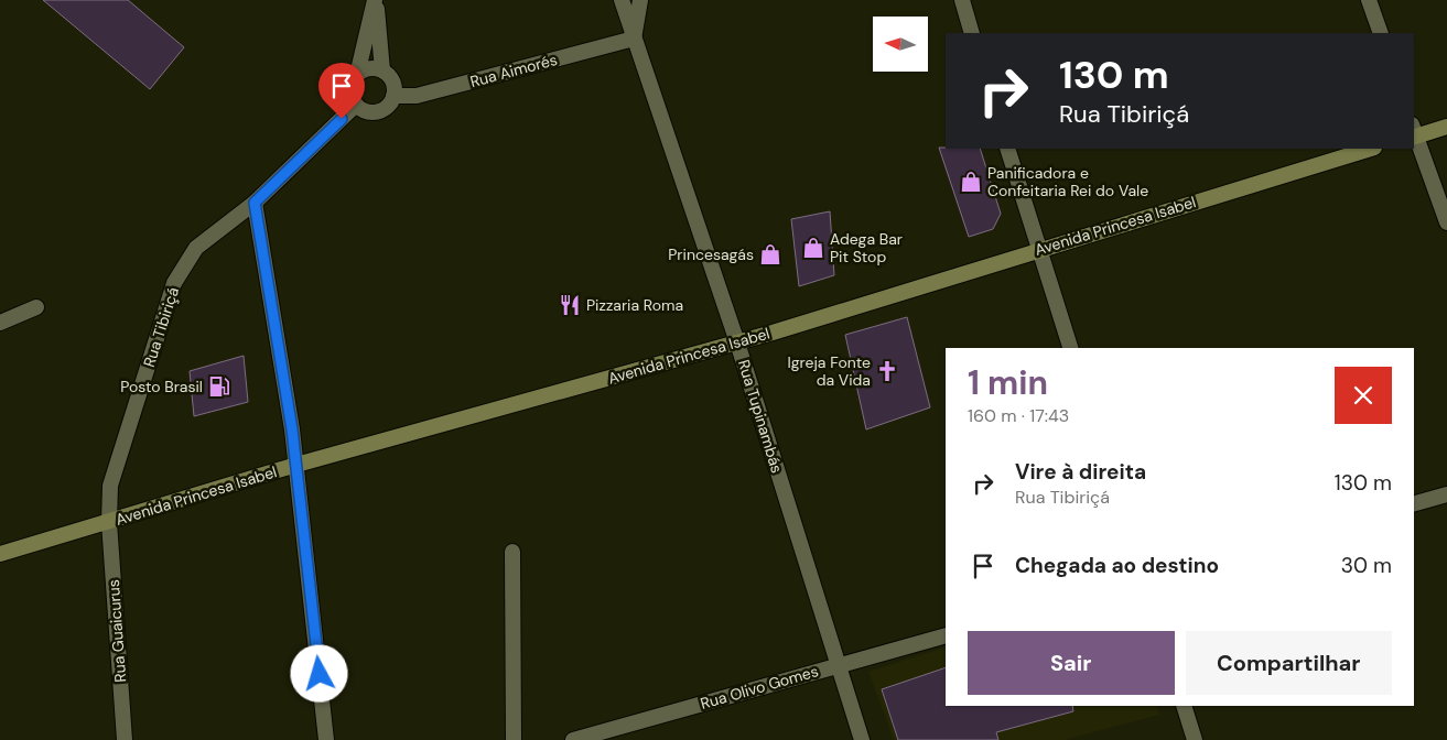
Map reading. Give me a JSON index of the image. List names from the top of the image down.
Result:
{
  "streets": {
    "main road": ["Avenida Princesa Isabel"],
    "street": [
      "Rua Aimorés",
      "Rua Tibiriçá",
      "Rua Tupinambás",
      "Rua Guaicurus",
      "Rua Olivo Gomes"
    ]
  },
  "crossings": [
    ["Rua Aimorés", "Rua Tibiriçá"],
    ["Rua Aimorés", "Rua Tupinambás"],
    ["Avenida Princesa Isabel", "Rua Tibiriçá"],
    ["Avenida Princesa Isabel", "Rua Tupinambás"],
    ["Avenida Princesa Isabel", "Rua Guaicurus"],
    ["Rua Tibiriçá", "Rua Guaicurus"],
    ["Rua Tupinambás", "Rua Olivo Gomes"]
  ],
  "places": {
    "shop": ["Panificadora e Confeitaria Rei do Vale", "Adega Bar Pit Stop", "Princesagás"],
    "restaurant": ["Pizzaria Roma"],
    "church": ["Igreja Fonte da Vida"],
    "fuel station": ["Posto Brasil"]
  },
  "north": "left",
  "page": {
    "turn": ["130 m", "Rua Tibiriçá"],
    "heading": ["1 min", "160 m · 17:43"],
    "list": [
      {
        "name": "Vire à direita",
        "note": "Rua Tibiriçá",
        "value": "130 m"
      },
      {
        "name": "Chegada ao destino",
        "value": "30 m"
      }
    ],
    "buttons": ["Sair", "Compartilhar"]
  }
}
